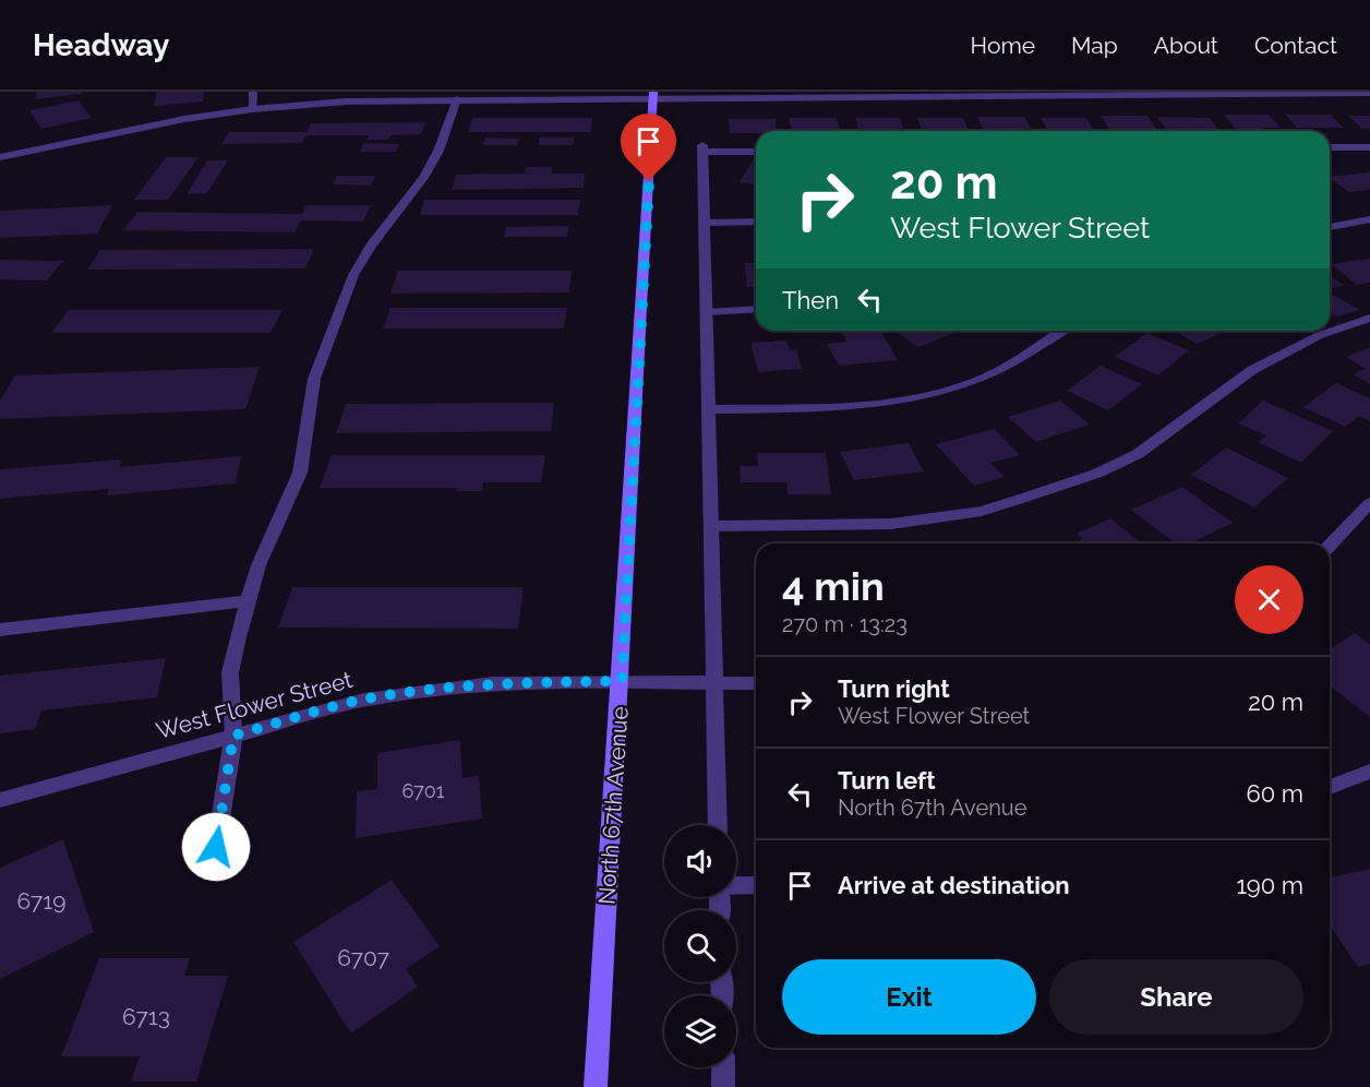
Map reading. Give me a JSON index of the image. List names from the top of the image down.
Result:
{
  "streets": {
    "main road": ["North 67th Avenue"],
    "street": ["West Flower Street"]
  },
  "crossings": [
    ["West Flower Street", "North 67th Avenue"]
  ],
  "house_numbers": [
    "6701",
    "6719",
    "6707",
    "6713"
  ],
  "page": {
    "header": "Headway",
    "nav": [
      "Home",
      "Map",
      "About",
      "Contact"
    ],
    "turn": ["20 m", "West Flower Street"],
    "then": "Then",
    "heading": ["4 min", "270 m · 13:23"],
    "list": [
      {
        "name": "Turn right",
        "note": "West Flower Street",
        "value": "20 m"
      },
      {
        "name": "Turn left",
        "note": "North 67th Avenue",
        "value": "60 m"
      },
      {
        "name": "Arrive at destination",
        "value": "190 m"
      }
    ],
    "buttons": ["Exit", "Share"]
  }
}
